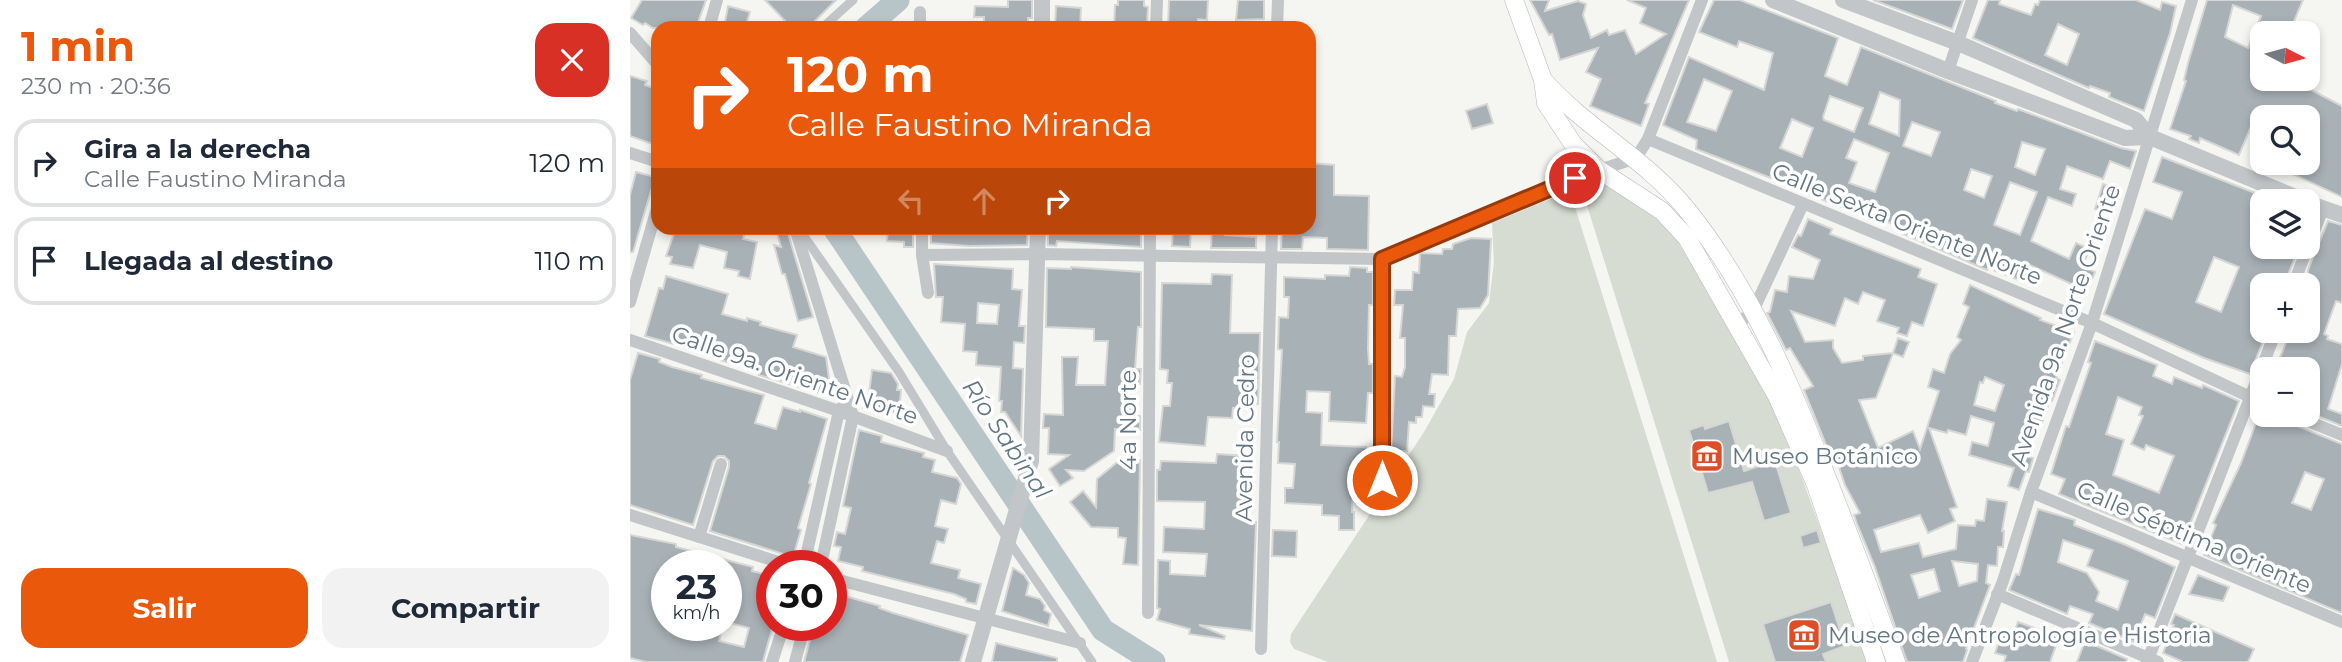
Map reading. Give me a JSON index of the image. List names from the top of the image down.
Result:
{
  "streets": {
    "street": [
      "Calle Sexta Oriente Norte",
      "Avenida 9a. Norte Oriente",
      "Calle 9a. Oriente Norte",
      "4a Norte",
      "Avenida Cedro",
      "Calle Séptima Oriente"
    ]
  },
  "crossings": [
    ["Calle Sexta Oriente Norte", "Avenida 9a. Norte Oriente"],
    ["Avenida 9a. Norte Oriente", "Calle Séptima Oriente"]
  ],
  "water": ["Río Sabinal"],
  "places": {
    "museum": ["Museo Botánico", "Museo de Antropología e Historia"]
  },
  "north": "right",
  "page": {
    "heading": ["1 min", "230 m · 20:36"],
    "map_buttons": ["+", "−"],
    "turn": ["120 m", "Calle Faustino Miranda"],
    "list": [
      {
        "name": "Gira a la derecha",
        "note": "Calle Faustino Miranda",
        "value": "120 m"
      },
      {
        "name": "Llegada al destino",
        "value": "110 m"
      }
    ],
    "speed": "23 km/h",
    "limit": "30",
    "buttons": ["Salir", "Compartir"]
  }
}
